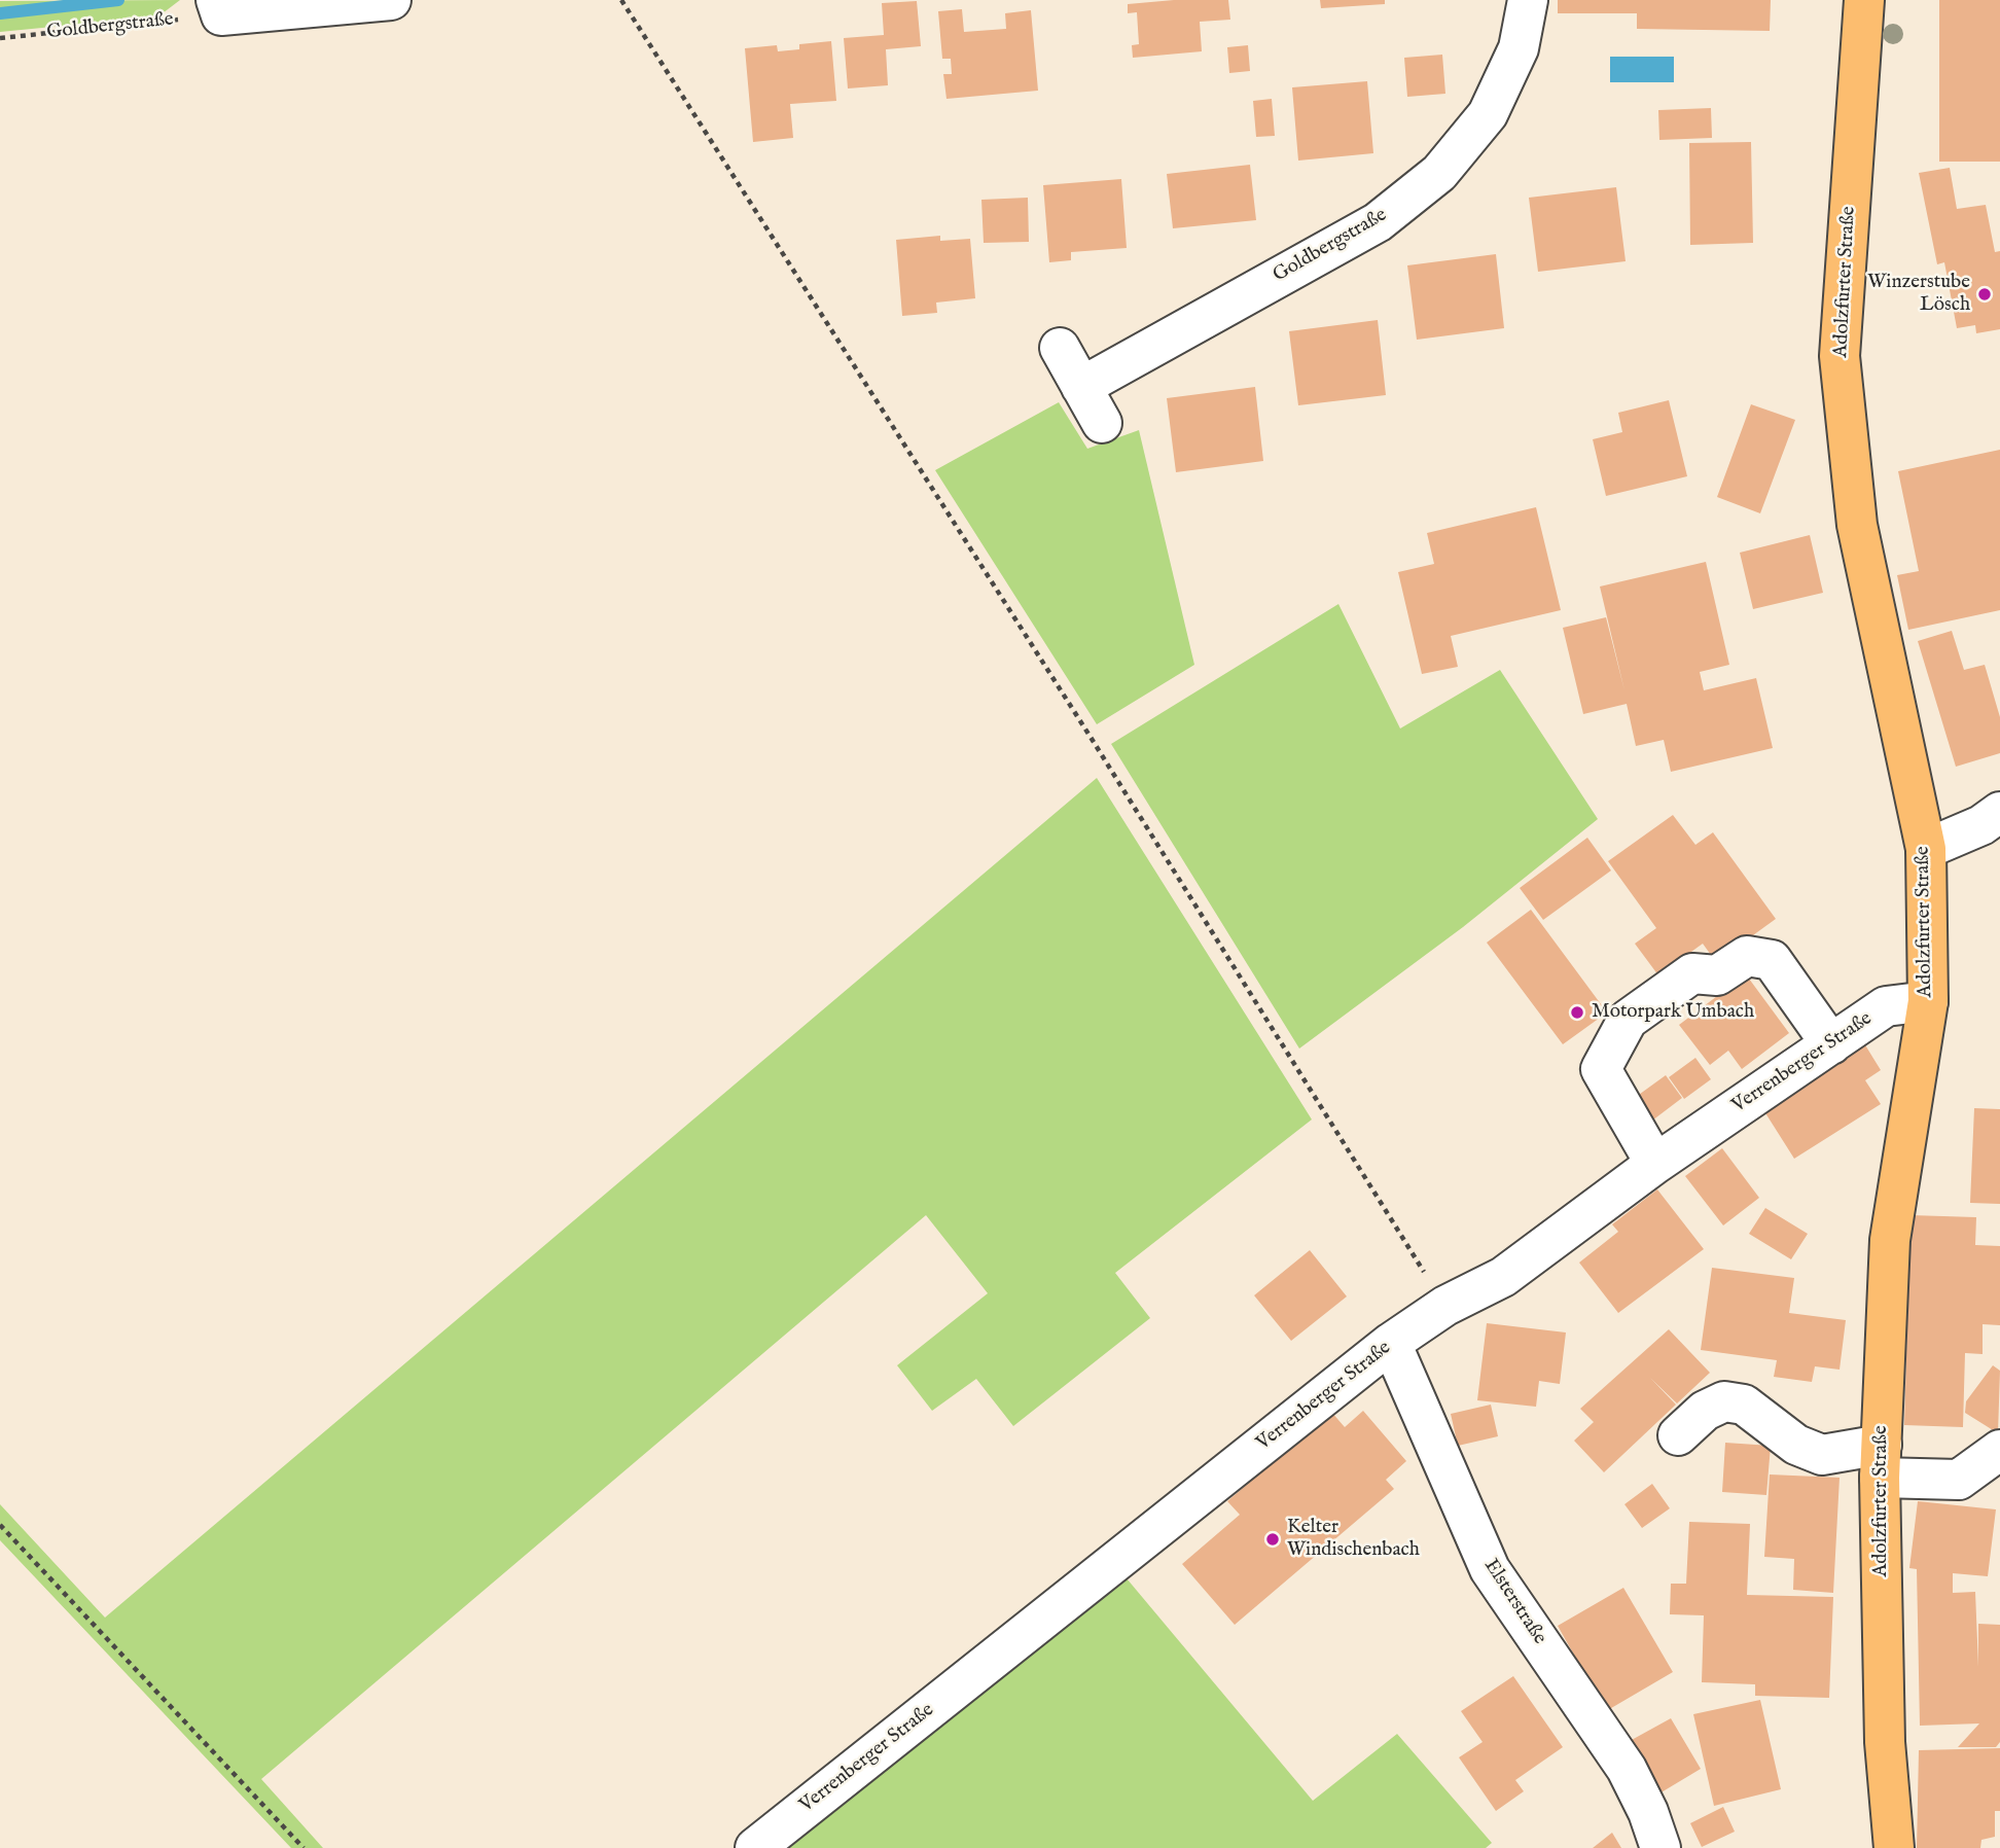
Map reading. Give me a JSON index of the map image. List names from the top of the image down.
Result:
{
  "streets": {
    "main road": ["Adolzfurter Straße"],
    "street": ["Goldbergstraße", "Verrenberger Straße", "Elsterstraße"]
  },
  "crossings": [
    ["Adolzfurter Straße", "Verrenberger Straße"],
    ["Verrenberger Straße", "Elsterstraße"]
  ],
  "places": ["Winzerstube Lösch", "Motorpark Umbach", "Kelter Windischenbach"]
}
